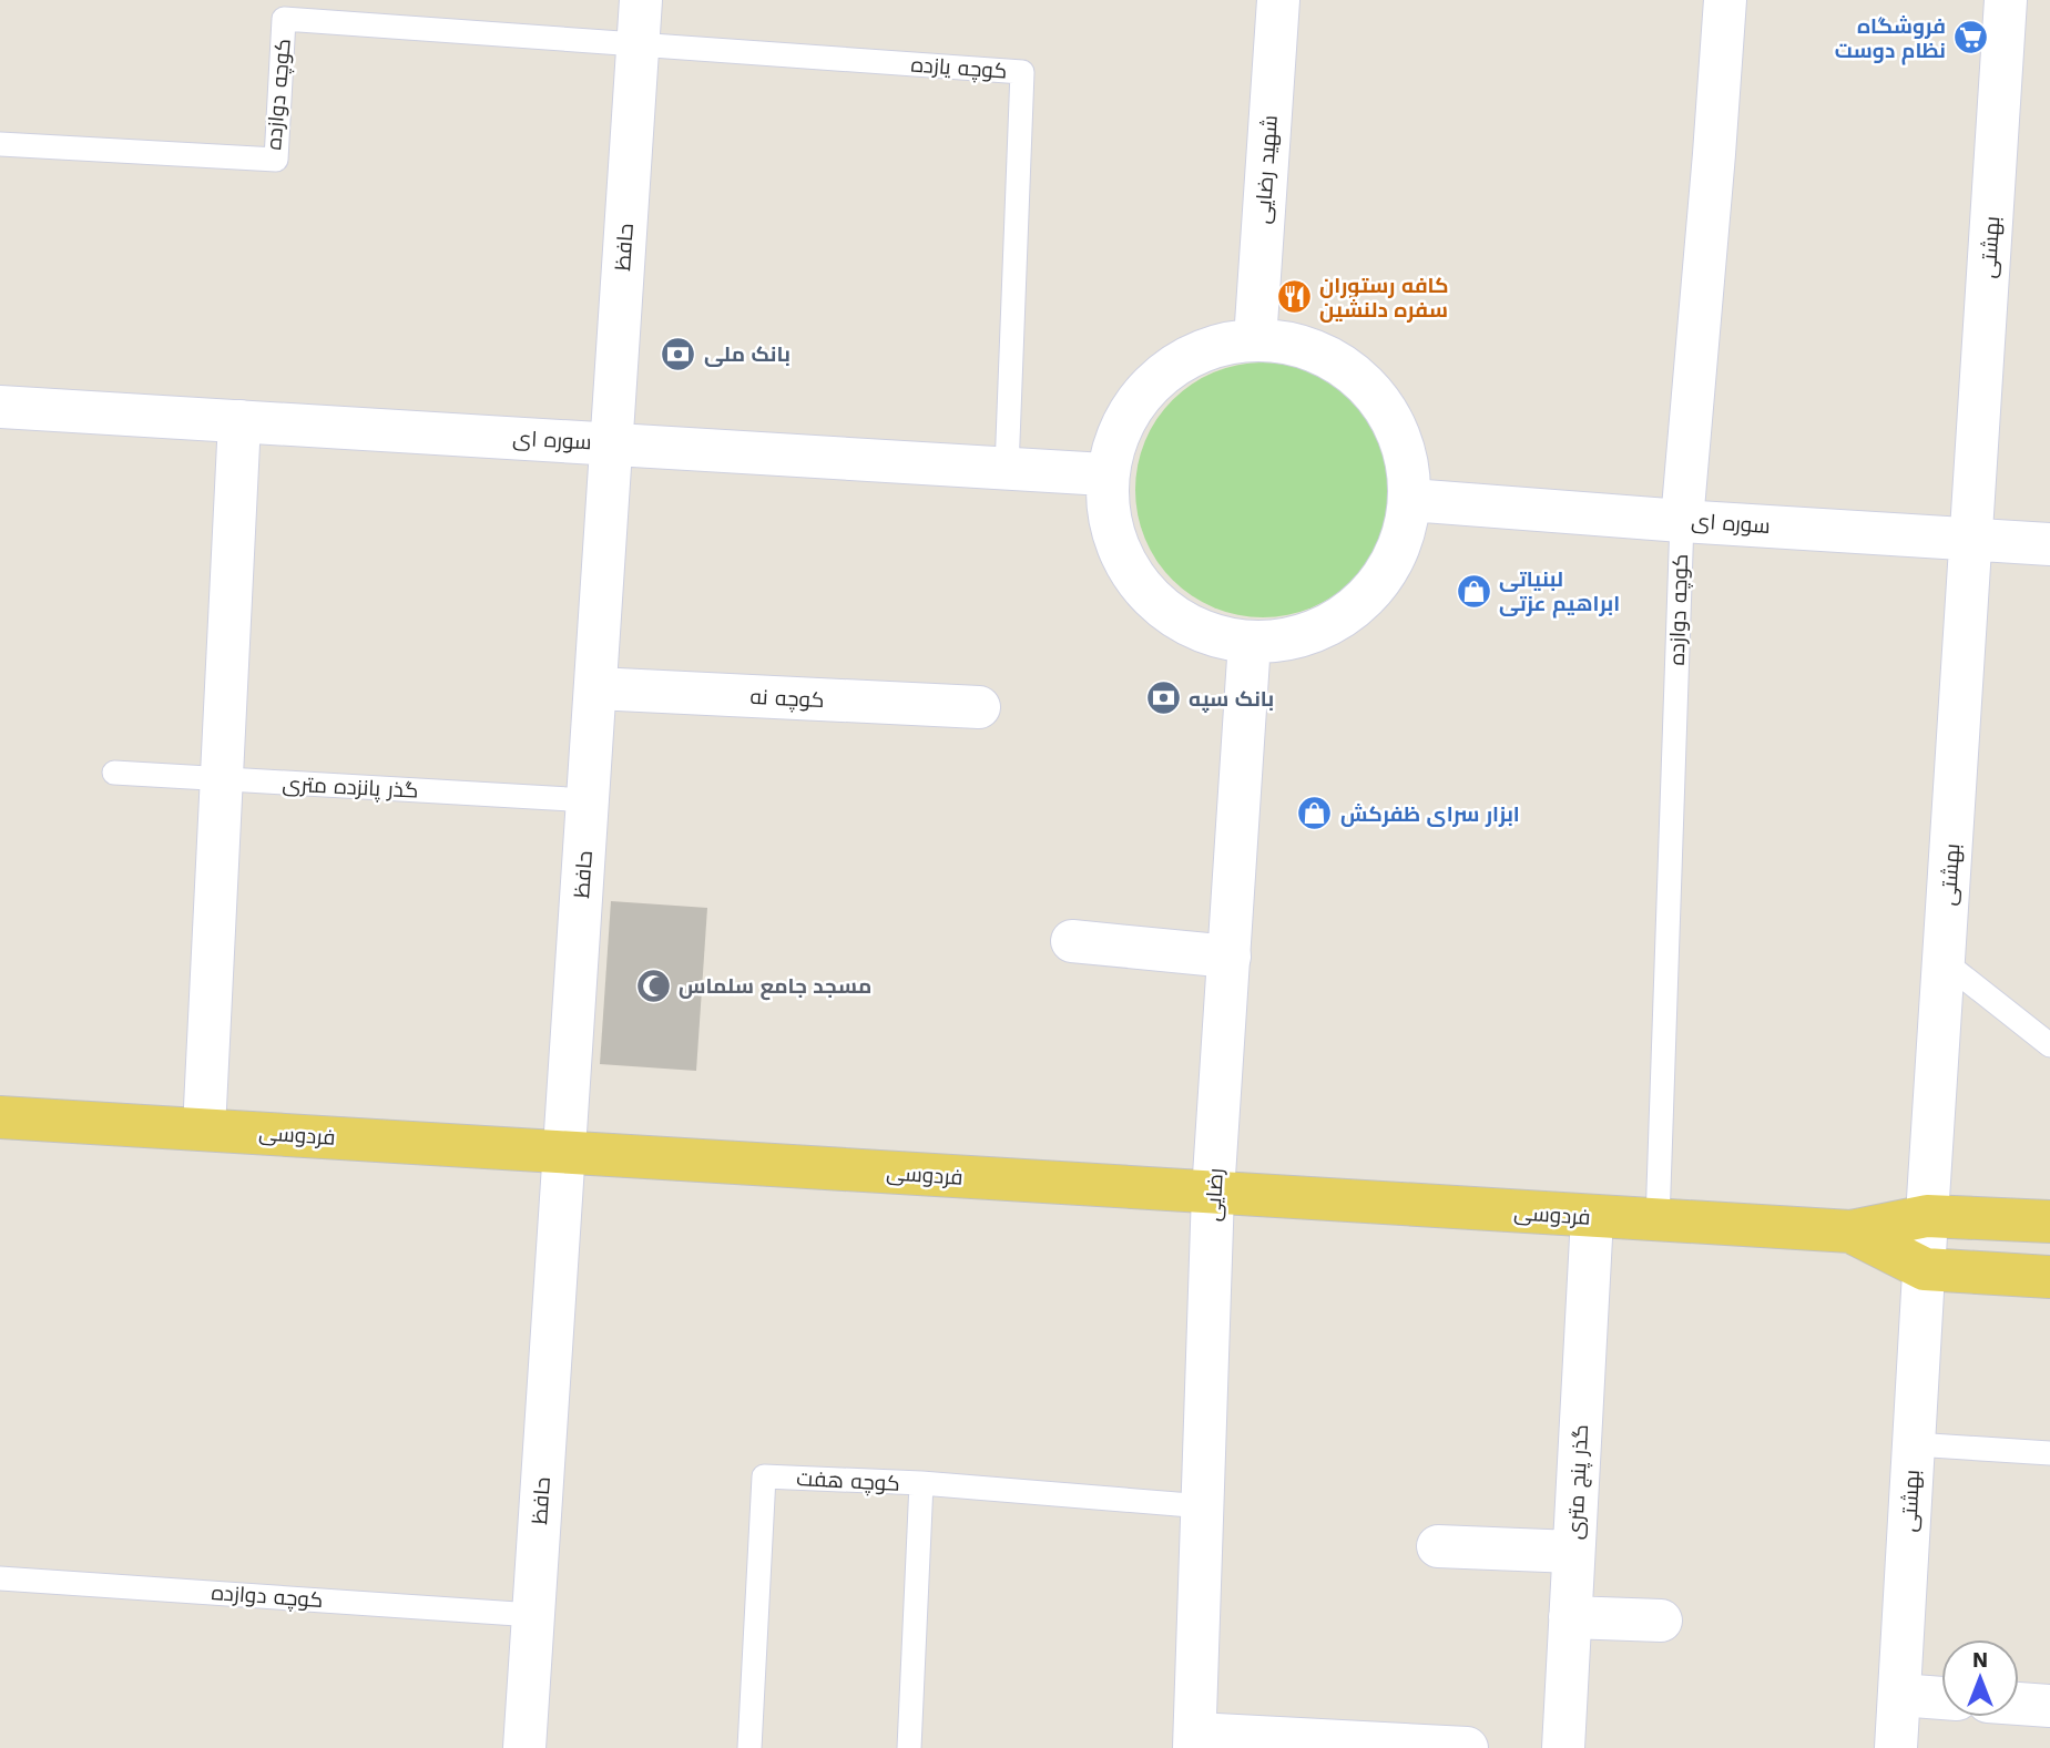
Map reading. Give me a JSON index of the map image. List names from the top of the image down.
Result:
{
  "streets": {
    "main road": ["فردوسی"],
    "street": [
      "کوچه دوازده",
      "شهید رضایی",
      "حافظ",
      "بهشتی",
      "سوره ای",
      "کوچه نه",
      "رضایی",
      "گذر پنج متری"
    ],
    "lane": ["کوچه یازده", "گذر پانزده متری", "کوچه هفت"]
  },
  "crossings": [
    ["کوچه یازده", "کوچه دوازده"],
    ["کوچه یازده", "حافظ"],
    ["کوچه یازده", "سوره ای"],
    ["کوچه دوازده", "حافظ"],
    ["کوچه دوازده", "سوره ای"],
    ["کوچه دوازده", "فردوسی"],
    ["حافظ", "سوره ای"],
    ["حافظ", "کوچه نه"],
    ["حافظ", "گذر پانزده متری"],
    ["حافظ", "فردوسی"],
    ["بهشتی", "سوره ای"],
    ["بهشتی", "فردوسی"],
    ["فردوسی", "رضایی"],
    ["فردوسی", "گذر پنج متری"],
    ["رضایی", "کوچه هفت"]
  ],
  "places": {
    "supermarket": ["فروشگاه نظام دوست"],
    "restaurant": ["کافه رستوران سفره دلنشین"],
    "bank": ["بانک ملی", "بانک سپه"],
    "shop": ["لبنیاتی ابراهیم عزتی", "ابزار سرای ظفرکش"],
    "mosque": ["مسجد جامع سلماس"]
  },
  "north": "top"
}
